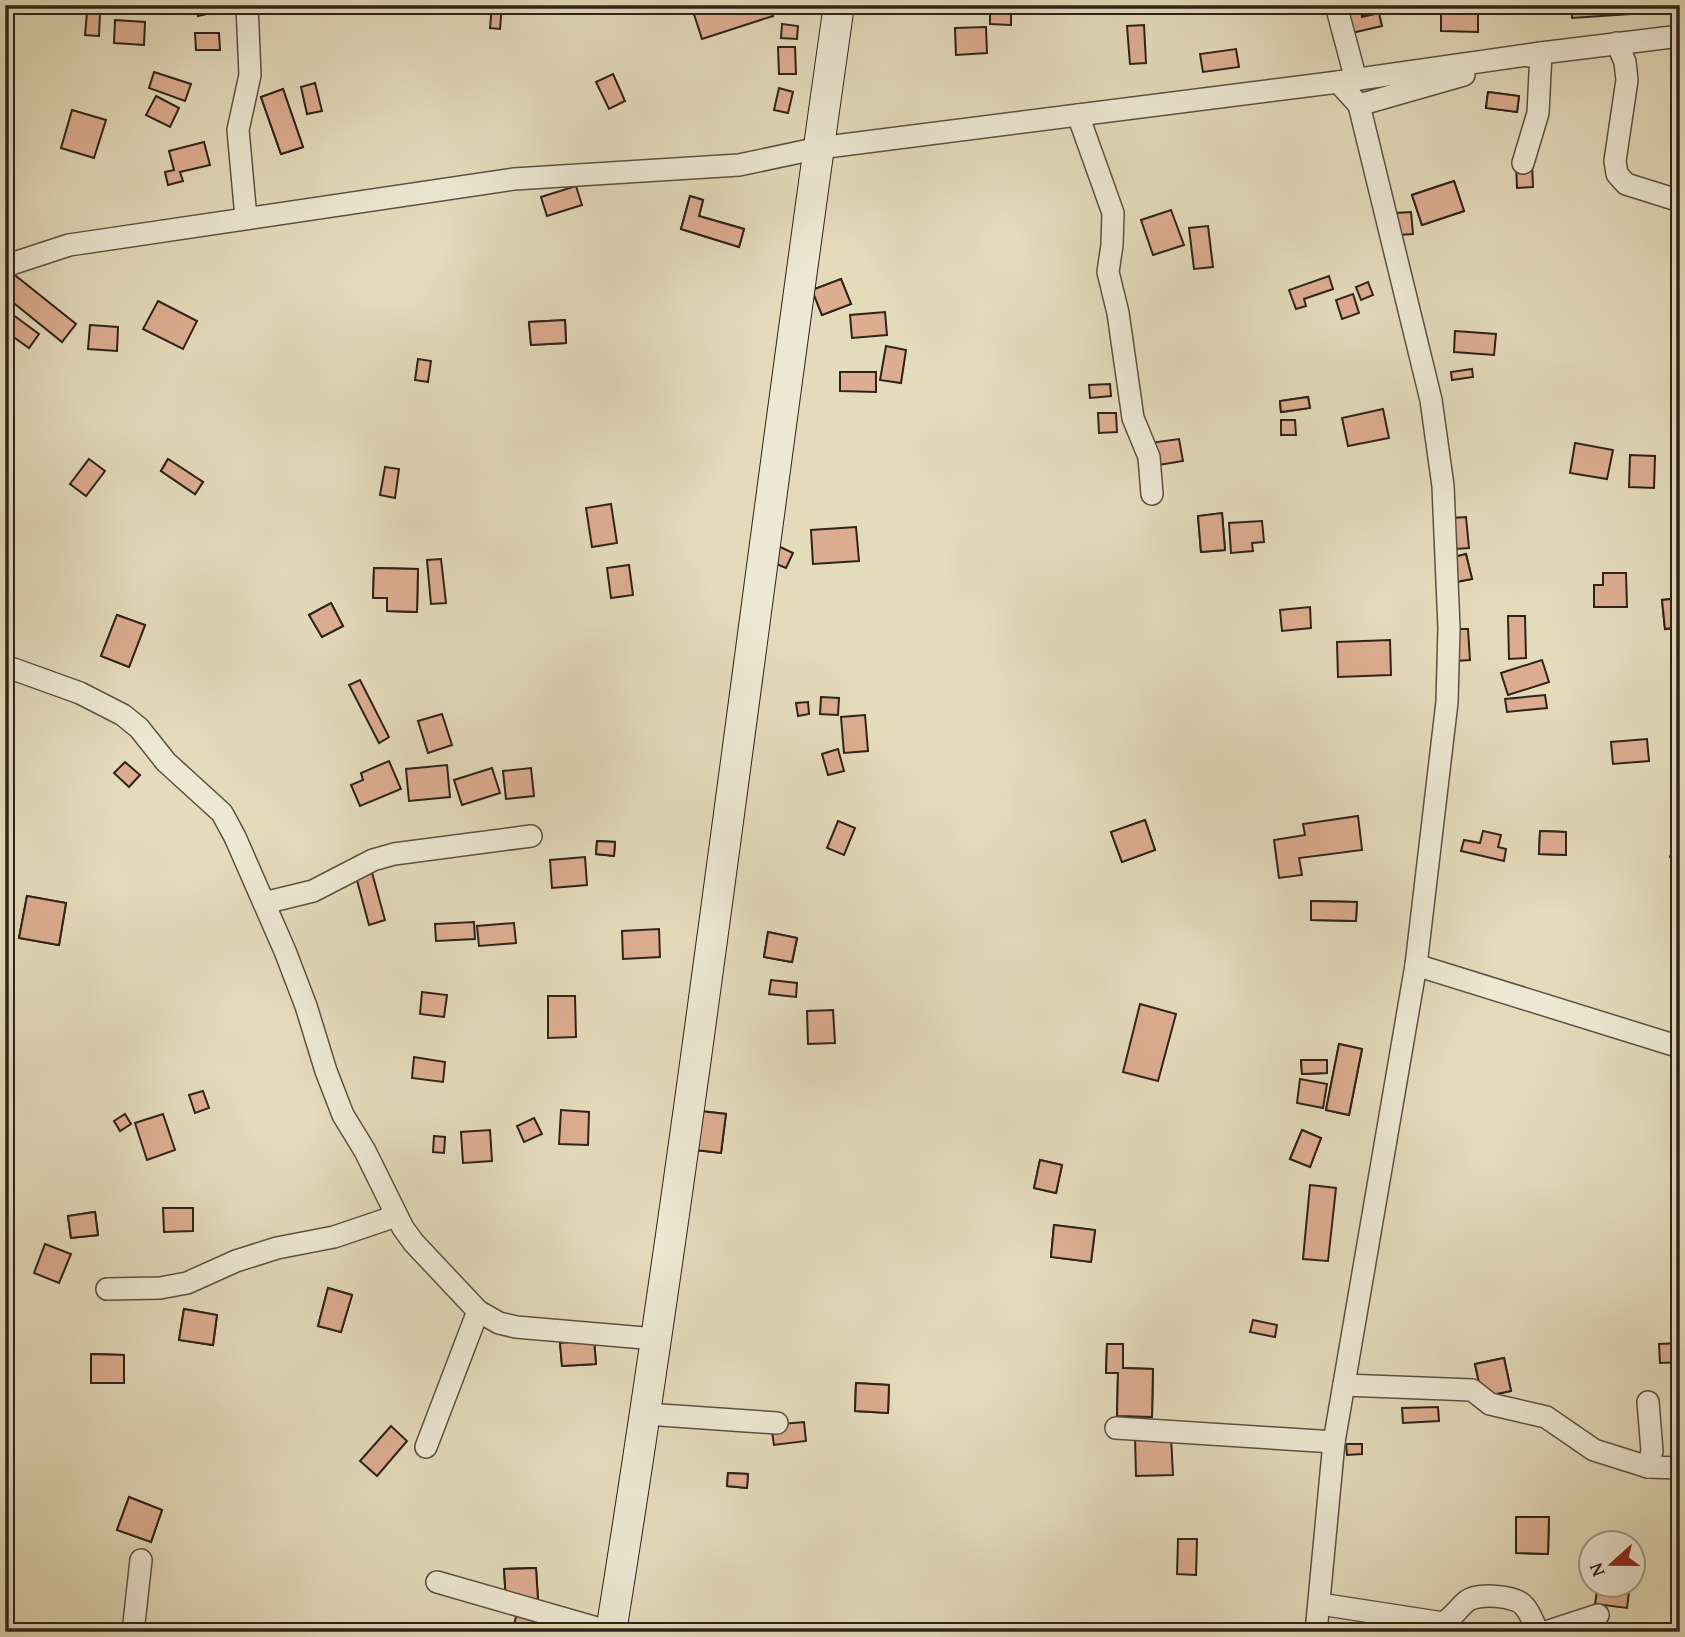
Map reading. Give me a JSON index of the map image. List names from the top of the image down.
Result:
{
  "north": "left"
}
